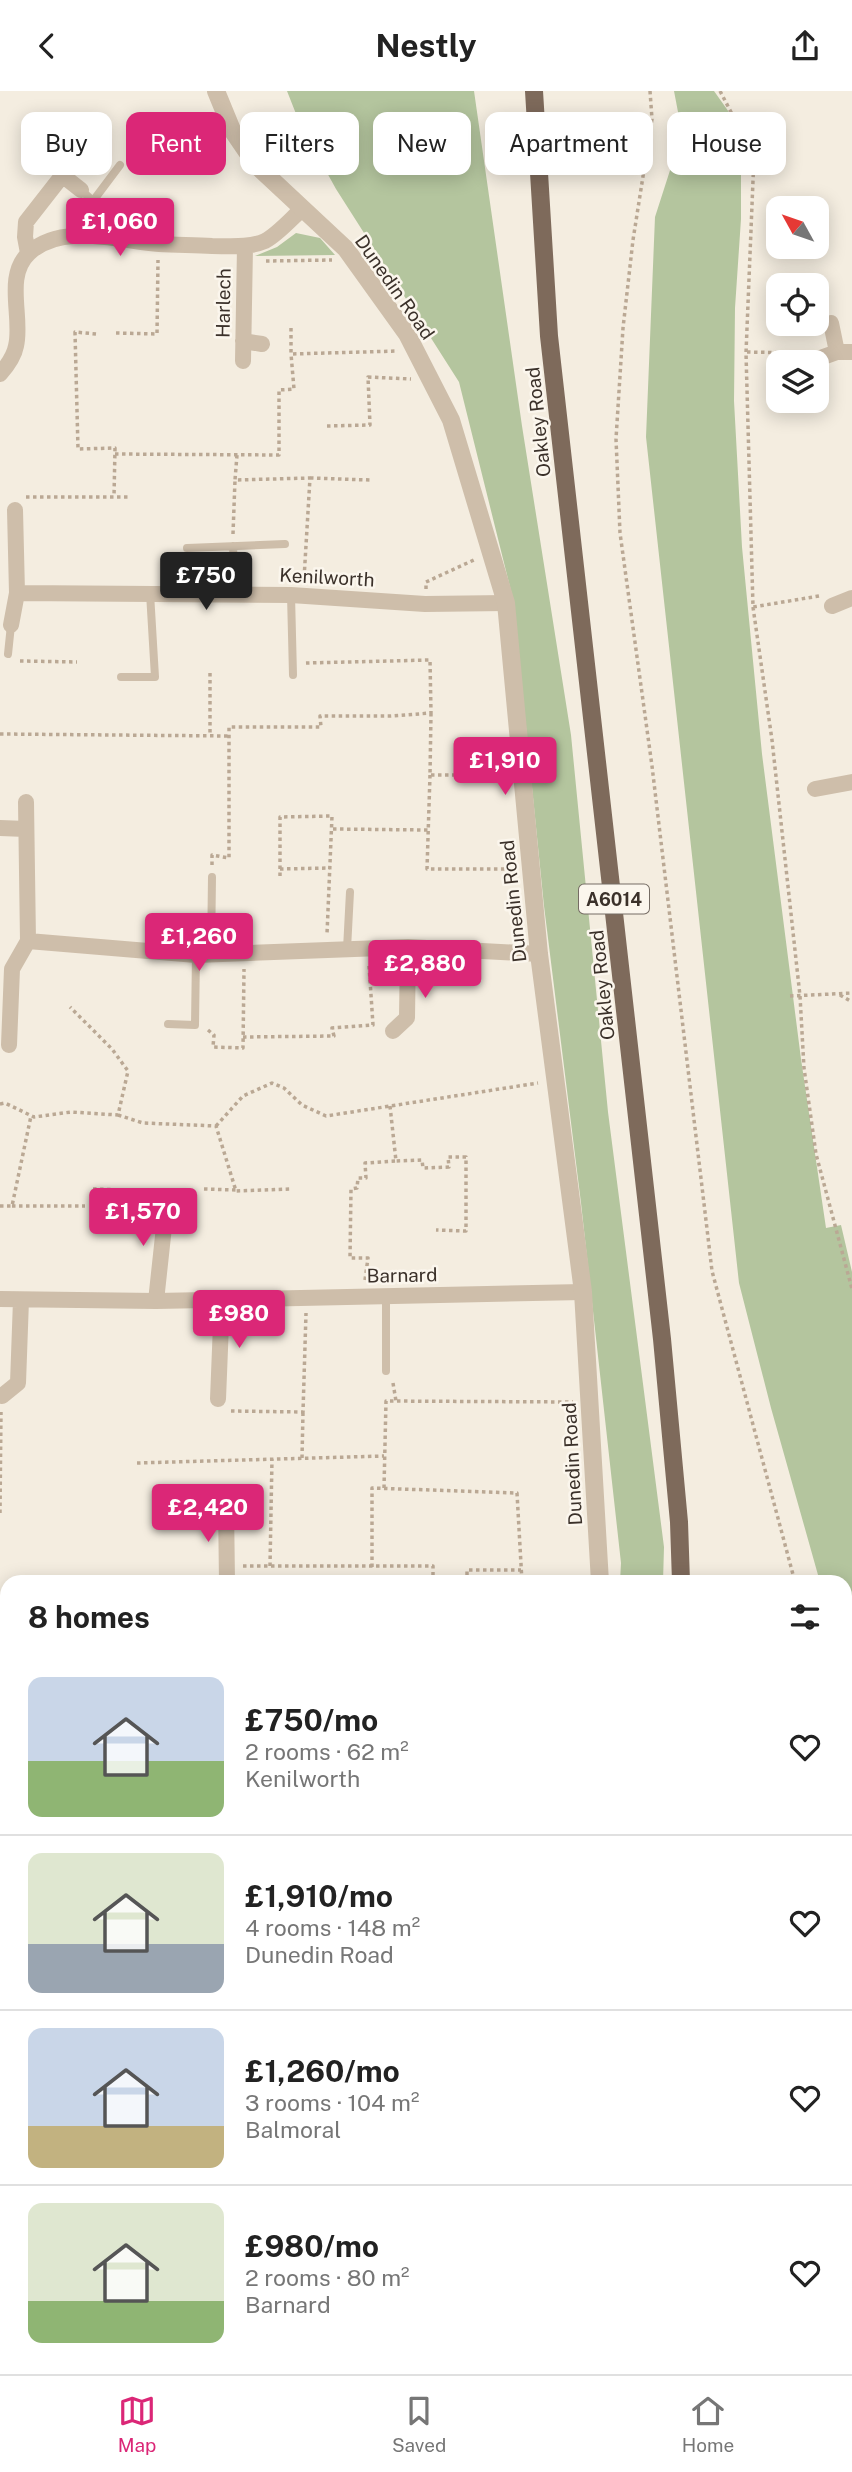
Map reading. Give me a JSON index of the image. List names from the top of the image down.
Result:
{
  "streets": {
    "main road": ["Oakley Road", "A6014"],
    "street": [
      "Dunedin Road",
      "Harlech",
      "Kenilworth",
      "Barnard"
    ]
  },
  "crossings": [
    ["Dunedin Road", "Harlech"],
    ["Dunedin Road", "Kenilworth"],
    ["Dunedin Road", "Barnard"]
  ],
  "north": "top left",
  "page": {
    "header": "Nestly",
    "chip": [
      "Buy",
      "Rent",
      "Filters",
      "New",
      "Apartment",
      "House"
    ],
    "price": [
      "£1,060",
      "£750",
      "£1,910",
      "£1,260",
      "£2,880",
      "£1,570",
      "£980",
      "£2,420"
    ],
    "heading": "8 homes",
    "list": [
      {
        "name": "£750/mo",
        "note": "2 rooms · 62 m² · Kenilworth"
      },
      {
        "name": "£1,910/mo",
        "note": "4 rooms · 148 m² · Dunedin Road"
      },
      {
        "name": "£1,260/mo",
        "note": "3 rooms · 104 m² · Balmoral"
      },
      {
        "name": "£980/mo",
        "note": "2 rooms · 80 m² · Barnard"
      }
    ],
    "tabs": ["Map", "Saved", "Home"]
  }
}
